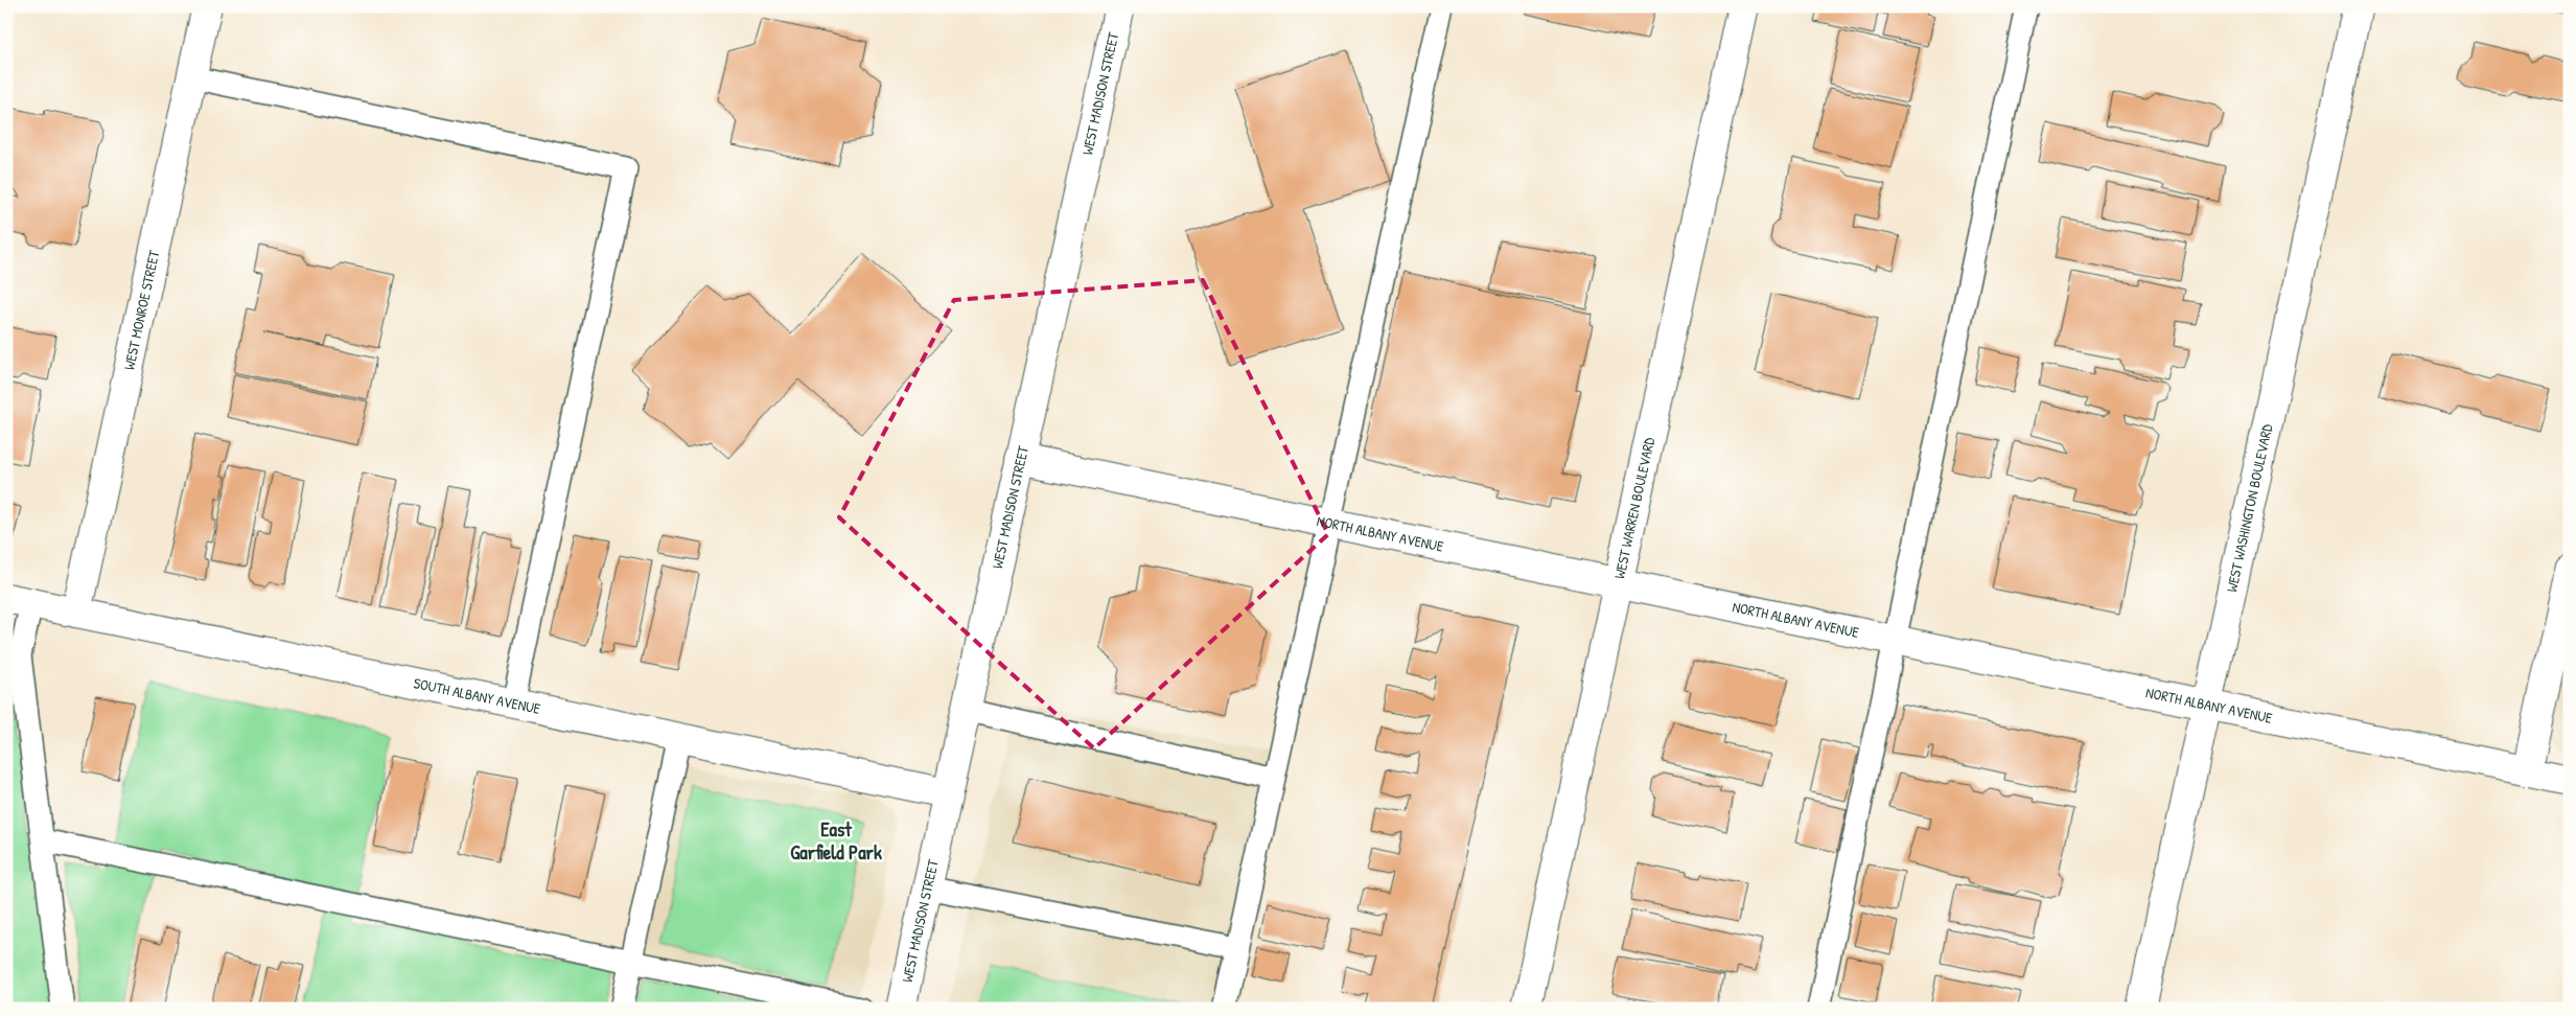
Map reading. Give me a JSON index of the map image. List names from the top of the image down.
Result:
{
  "streets": {
    "street": [
      "WEST MADISON STREET",
      "WEST MONROE STREET",
      "WEST WARREN BOULEVARD",
      "WEST WASHINGTON BOULEVARD",
      "NORTH ALBANY AVENUE",
      "SOUTH ALBANY AVENUE"
    ]
  },
  "crossings": [
    ["WEST MADISON STREET", "NORTH ALBANY AVENUE"],
    ["WEST MADISON STREET", "SOUTH ALBANY AVENUE"],
    ["WEST MONROE STREET", "SOUTH ALBANY AVENUE"],
    ["WEST WARREN BOULEVARD", "NORTH ALBANY AVENUE"],
    ["WEST WASHINGTON BOULEVARD", "NORTH ALBANY AVENUE"]
  ],
  "districts": ["East Garfield Park"]
}
